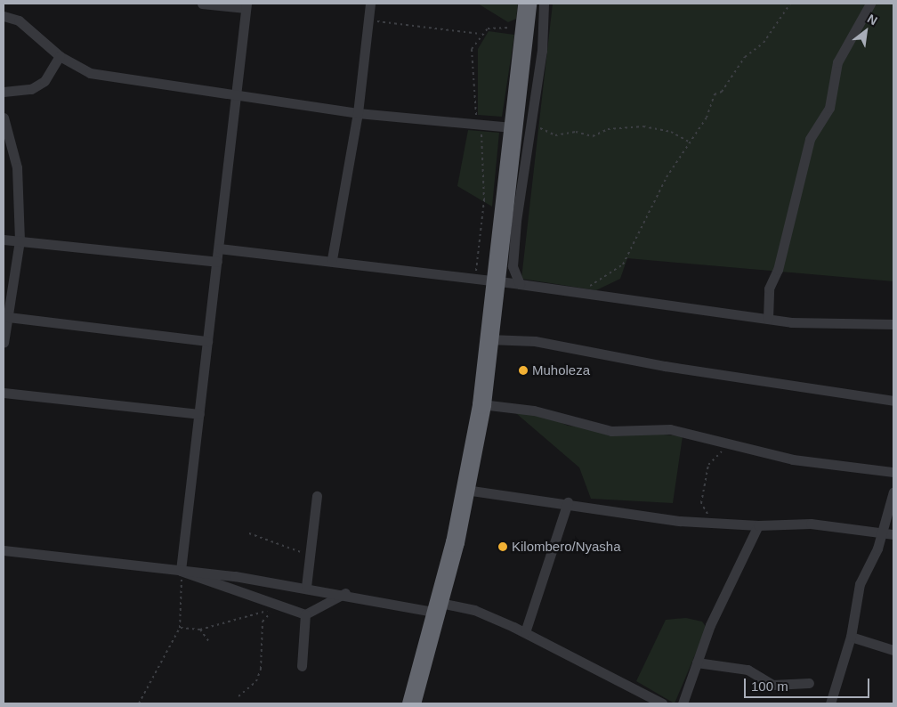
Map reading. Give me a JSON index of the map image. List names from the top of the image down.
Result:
{
  "places": ["Muholeza", "Kilombero/Nyasha"],
  "scale_bar": "100 m",
  "north": "top right"
}
